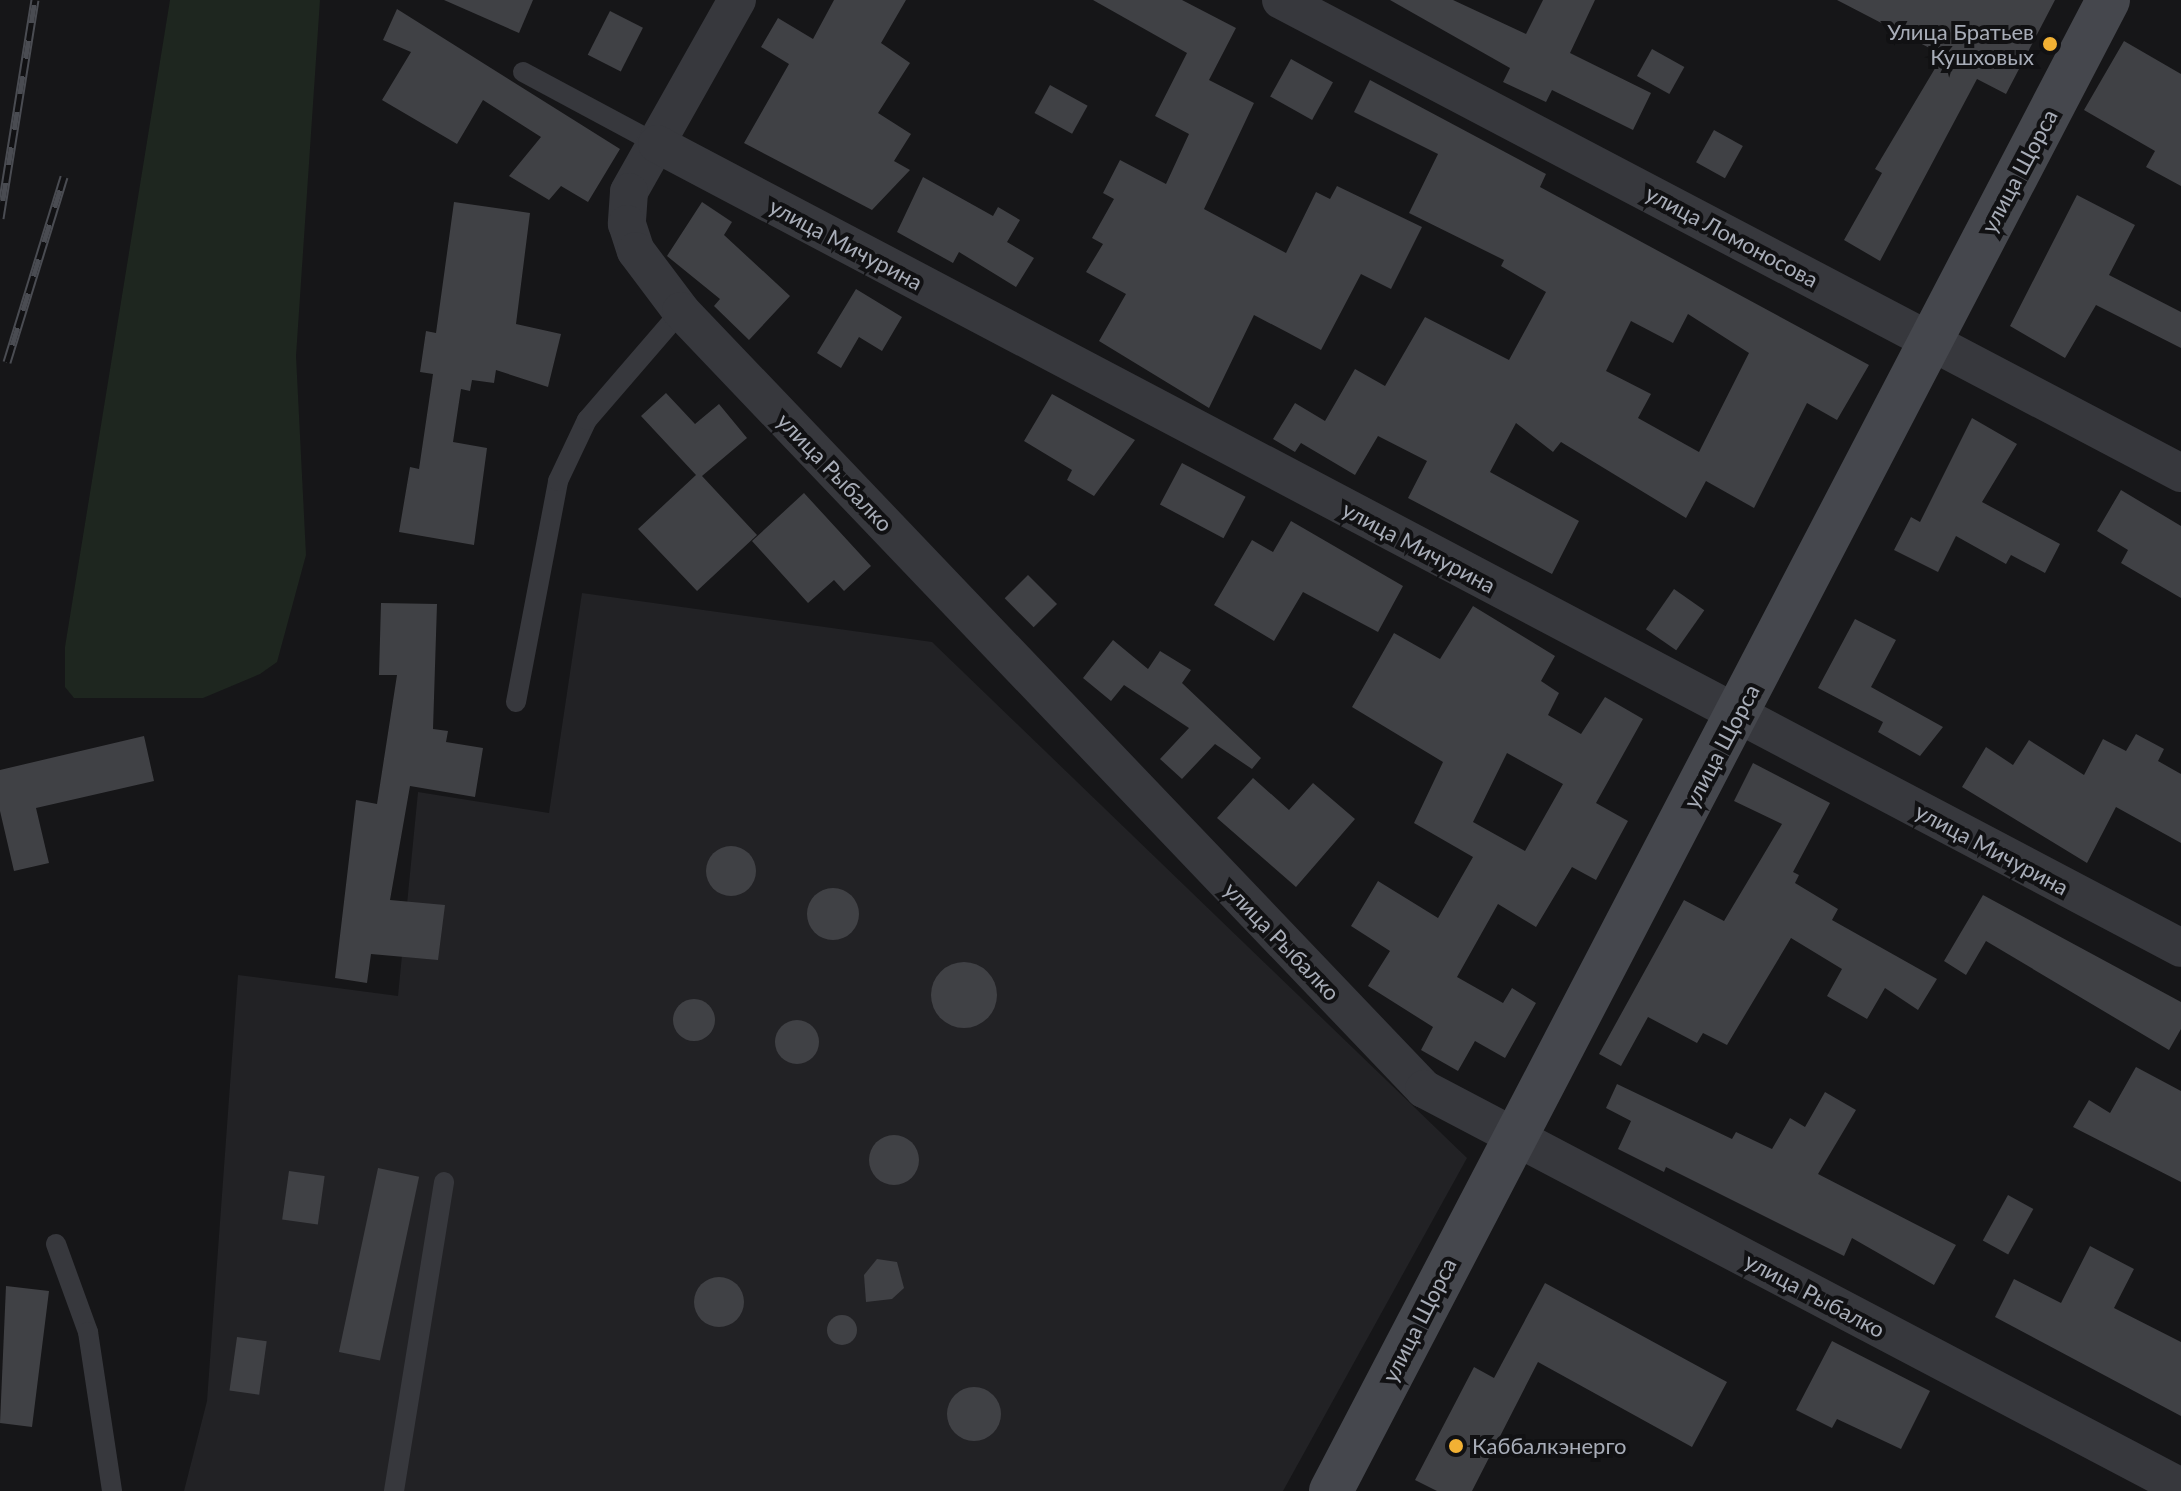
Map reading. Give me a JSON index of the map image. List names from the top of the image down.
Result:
{
  "streets": {
    "street": [
      "улица Щорса",
      "улица Ломоносова",
      "улица Мичурина",
      "улица Рыбалко"
    ]
  },
  "crossings": [
    ["улица Щорса", "улица Ломоносова"],
    ["улица Щорса", "улица Мичурина"],
    ["улица Щорса", "улица Рыбалко"],
    ["улица Мичурина", "улица Рыбалко"]
  ],
  "places": ["Улица Братьев Кушховых", "Каббалкэнерго"]
}
